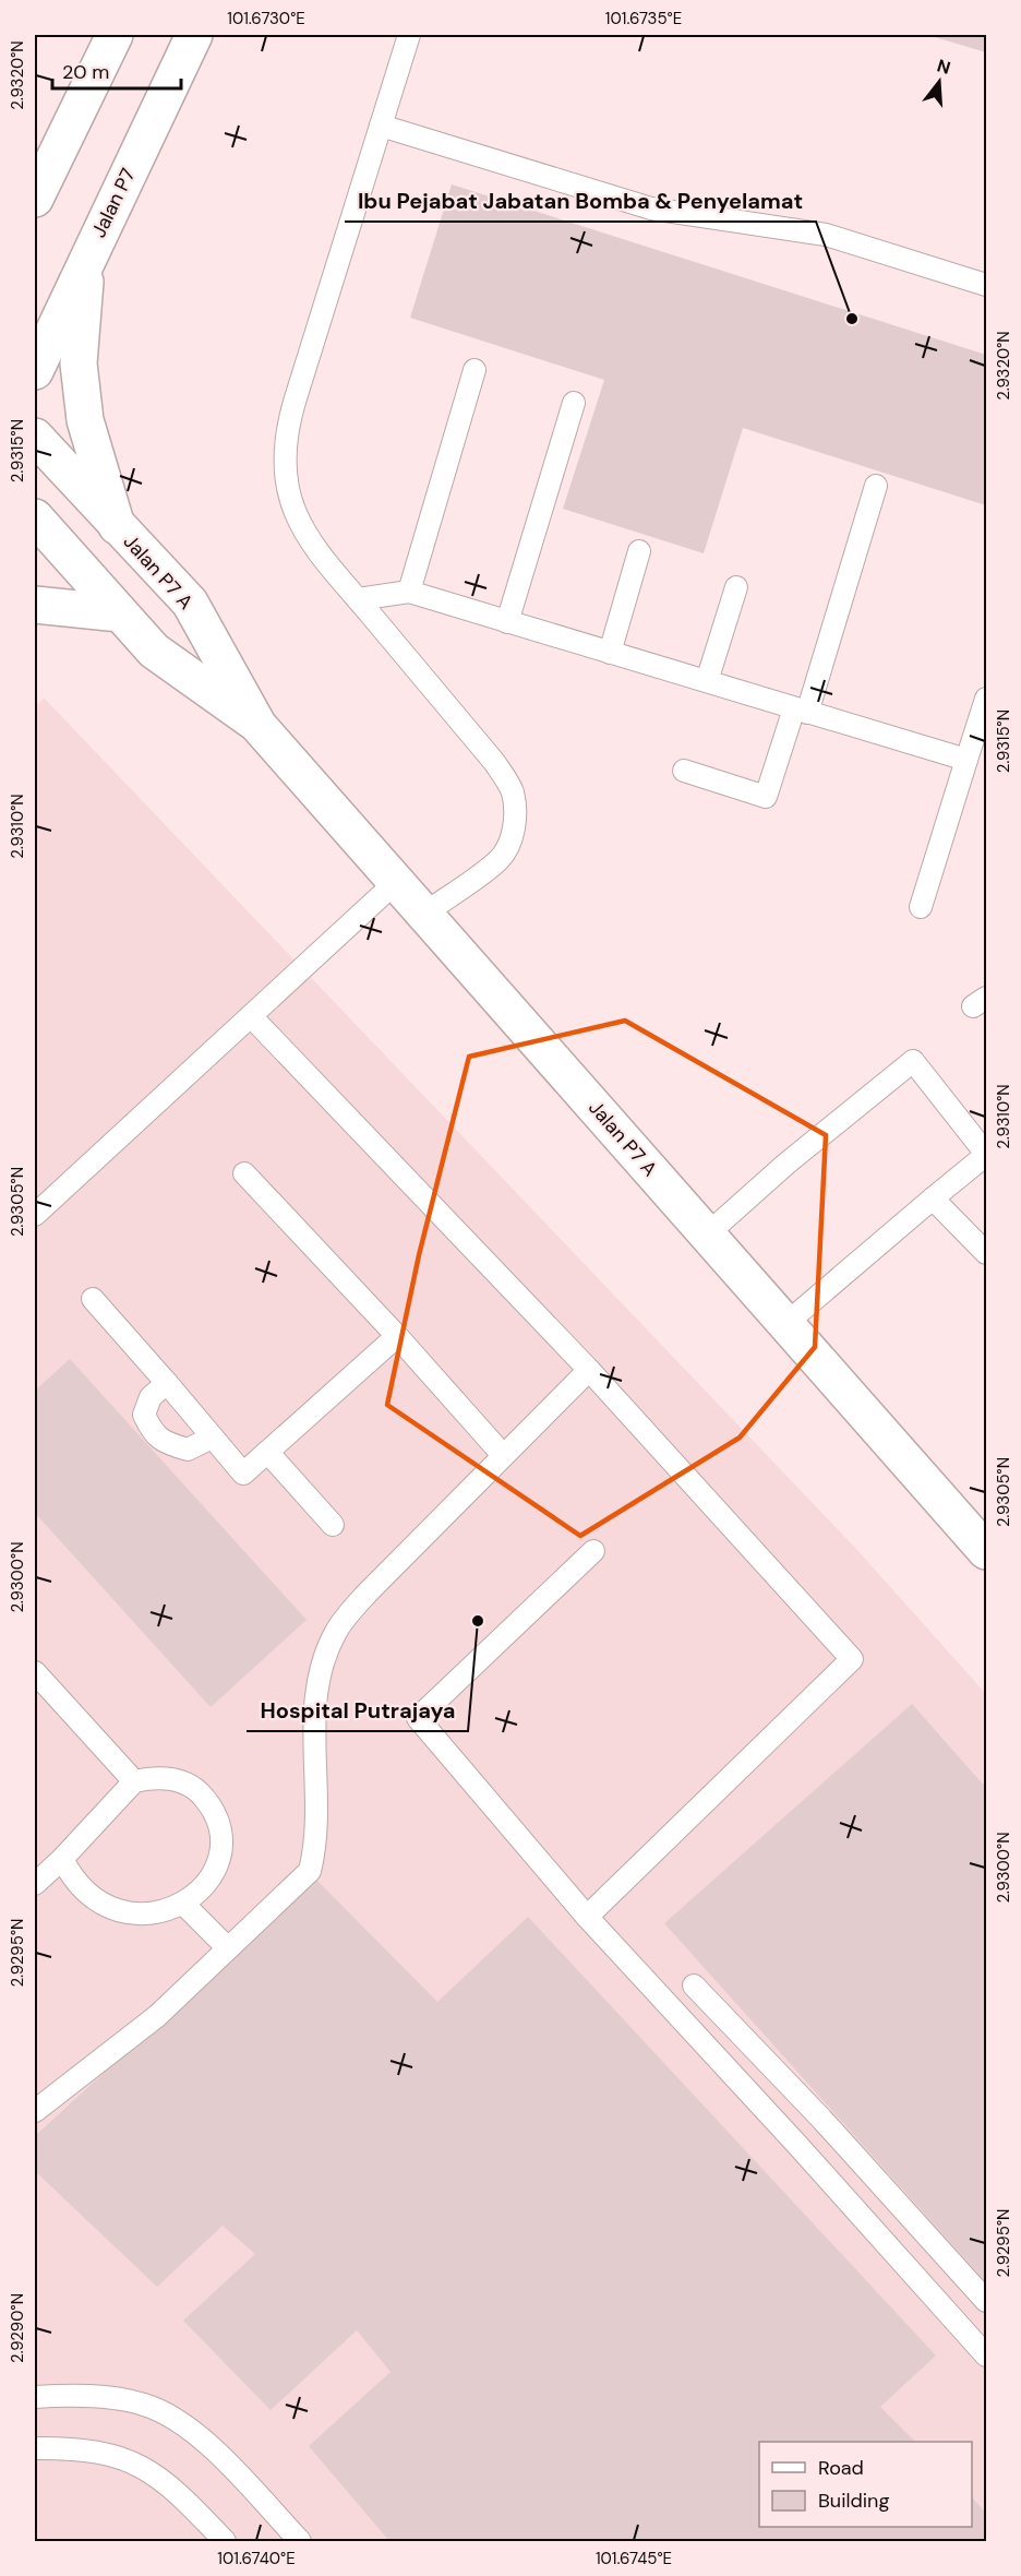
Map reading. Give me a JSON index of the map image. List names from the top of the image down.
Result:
{
  "streets": {
    "street": ["Jalan P7", "Jalan P7 A"]
  },
  "places": ["Ibu Pejabat Jabatan Bomba & Penyelamat", "Hospital Putrajaya"],
  "legend": ["Road", "Building"],
  "scale_bar": "20 m",
  "north": "top",
  "coordinates": [
    "101.6730°E",
    "101.6735°E",
    "2.9320°N",
    "2.9315°N",
    "2.9310°N",
    "2.9305°N",
    "2.9300°N",
    "2.9295°N",
    "2.9290°N",
    "101.6740°E",
    "101.6745°E"
  ]
}
